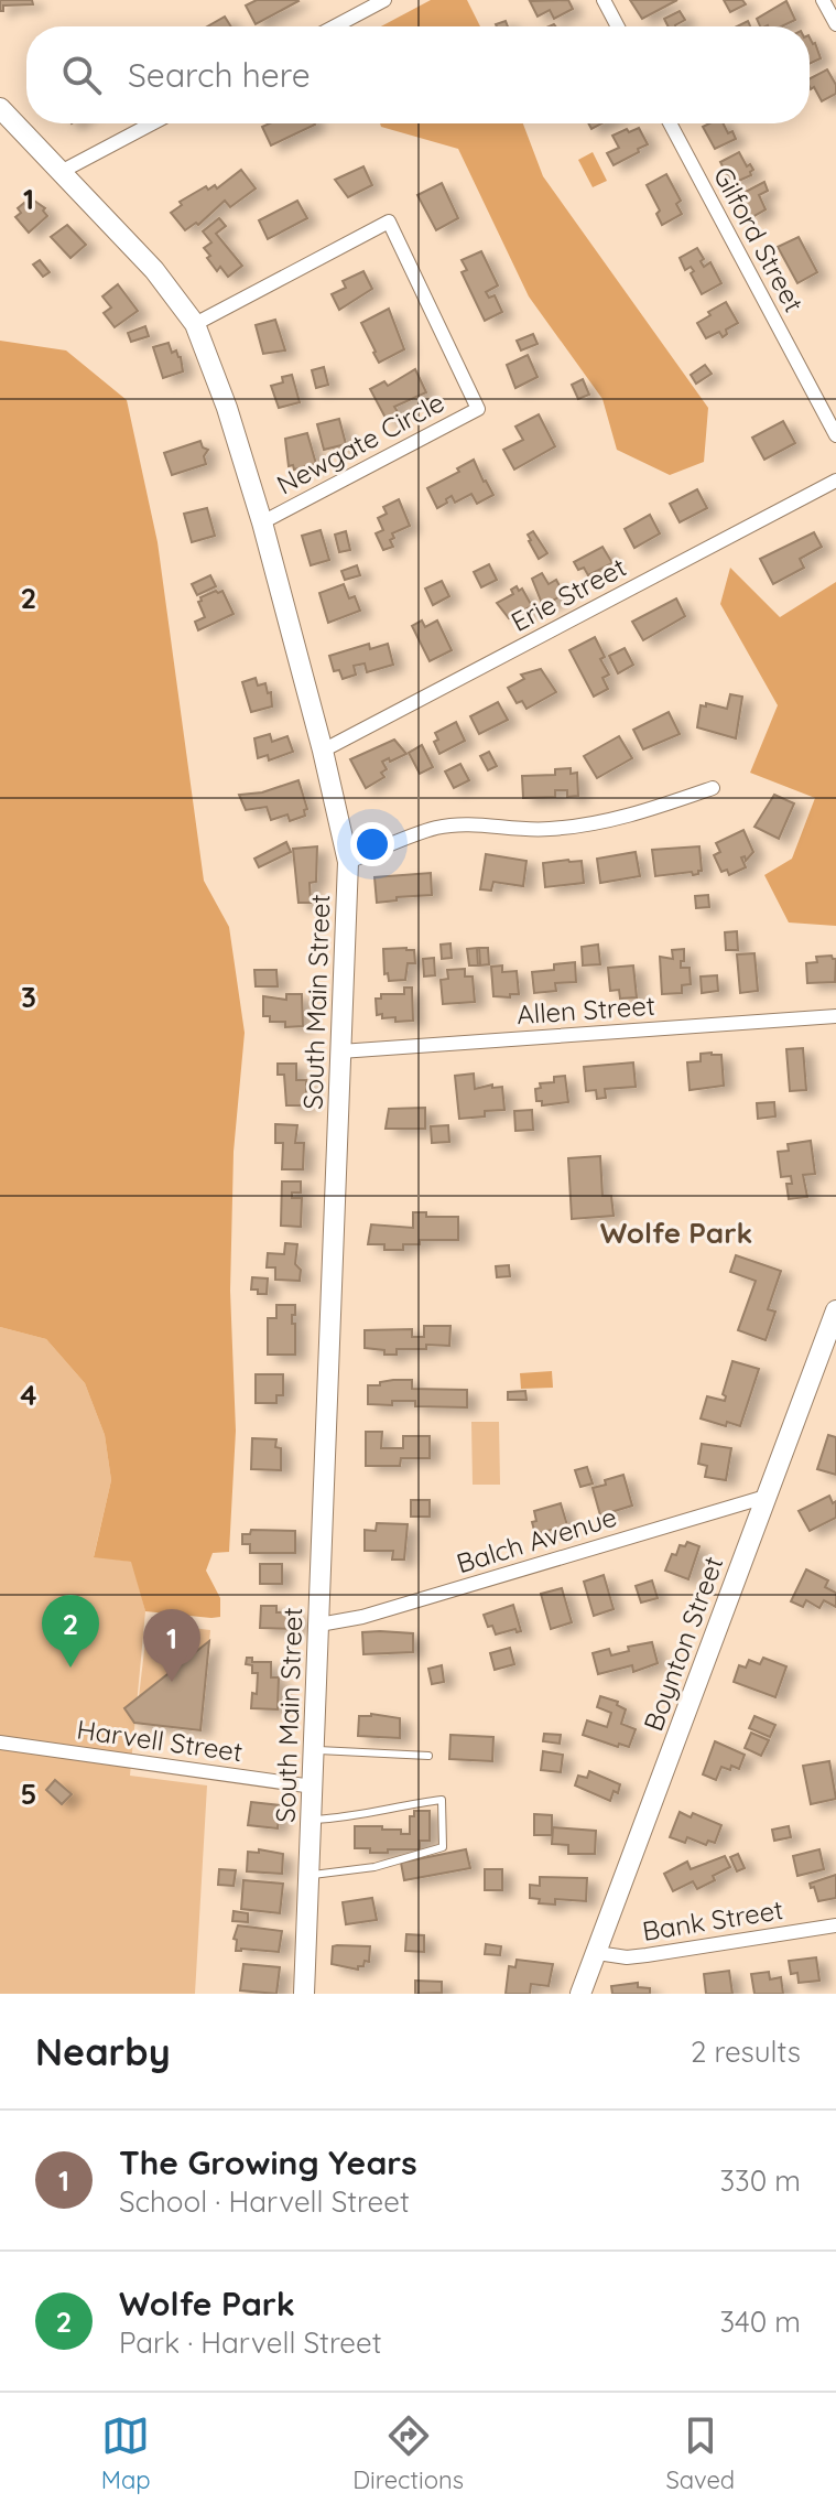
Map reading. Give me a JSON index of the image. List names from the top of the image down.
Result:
{
  "streets": {
    "main road": ["South Main Street", "Boynton Street"],
    "street": [
      "Gilford Street",
      "Newgate Circle",
      "Erie Street",
      "Allen Street",
      "Balch Avenue",
      "Harvell Street",
      "Bank Street"
    ]
  },
  "crossings": [
    ["Newgate Circle", "South Main Street"],
    ["Erie Street", "South Main Street"],
    ["South Main Street", "Allen Street"],
    ["South Main Street", "Balch Avenue"],
    ["South Main Street", "Harvell Street"],
    ["Balch Avenue", "Boynton Street"],
    ["Boynton Street", "Bank Street"]
  ],
  "districts": ["Wolfe Park"],
  "page": {
    "search": "Search here",
    "pins": ["2", "1"],
    "heading": ["Nearby", "2 results"],
    "list": [
      {
        "mark": "1",
        "name": "The Growing Years",
        "note": "School · Harvell Street",
        "value": "330 m"
      },
      {
        "mark": "2",
        "name": "Wolfe Park",
        "note": "Park · Harvell Street",
        "value": "340 m"
      }
    ],
    "nav": ["Map", "Directions", "Saved"]
  },
  "grid": {
    "rows": [
      "1",
      "2",
      "3",
      "4",
      "5"
    ]
  }
}
